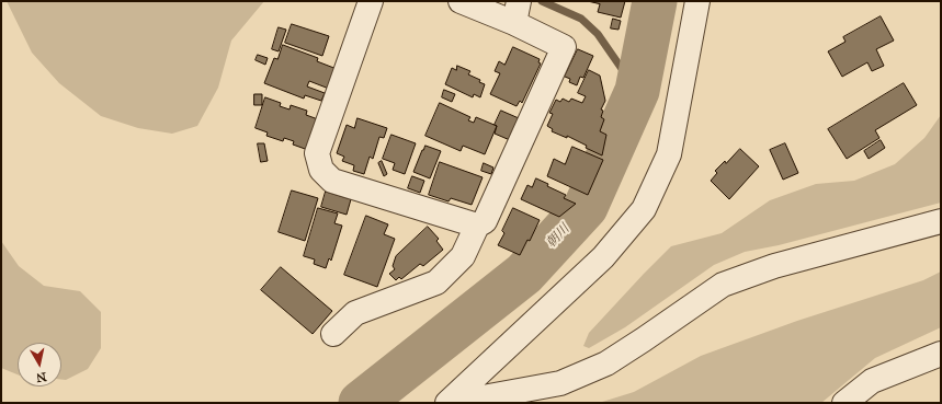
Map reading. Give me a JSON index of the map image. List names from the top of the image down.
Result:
{
  "water": ["朝川"],
  "north": "bottom"
}
